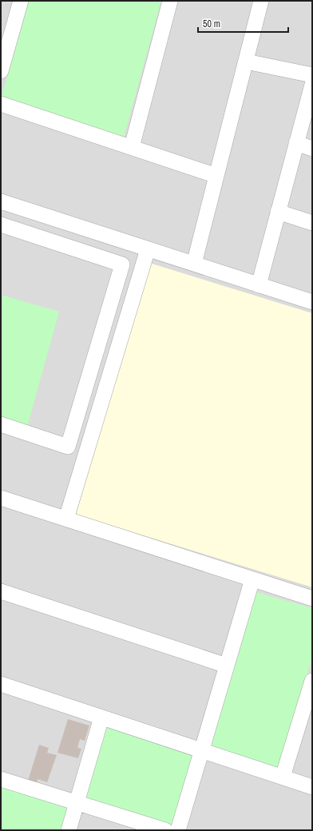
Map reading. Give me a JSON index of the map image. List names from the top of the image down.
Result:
{
  "scale_bar": "50 m"
}
